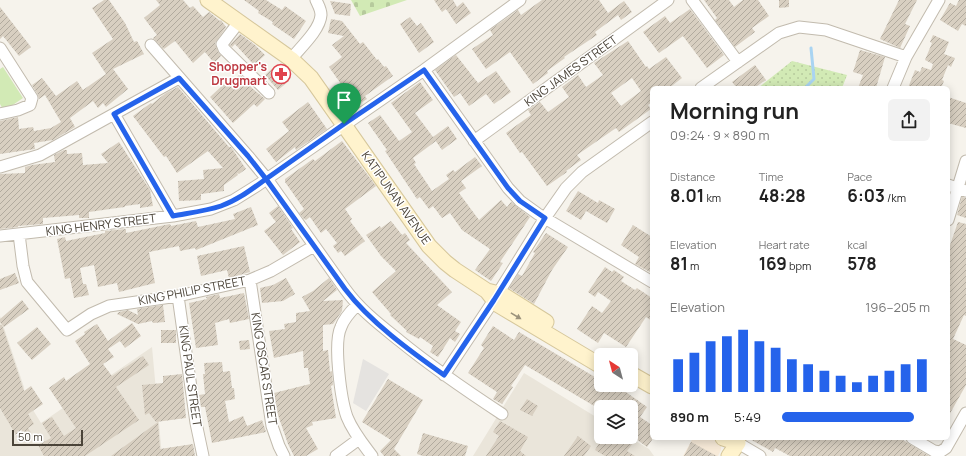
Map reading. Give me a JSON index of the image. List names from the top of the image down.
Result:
{
  "streets": {
    "main road": ["KATIPUNAN AVENUE"],
    "street": [
      "KING JAMES STREET",
      "KING HENRY STREET",
      "KING PHILIP STREET",
      "KING OSCAR STREET",
      "KING PAUL STREET"
    ]
  },
  "crossings": [
    ["KATIPUNAN AVENUE", "KING HENRY STREET"],
    ["KING HENRY STREET", "KING PHILIP STREET"],
    ["KING PHILIP STREET", "KING OSCAR STREET"],
    ["KING PHILIP STREET", "KING PAUL STREET"]
  ],
  "places": {
    "pharmacy": ["Shopper's Drugmart"]
  },
  "scale_bar": "50 m",
  "north": "top left",
  "page": {
    "heading": ["Morning run", "09:24 · 9 × 890 m"],
    "stats": [
      ["Distance", "8.01 km"],
      ["Time", "48:28"],
      ["Pace", "6:03 /km"],
      ["Elevation", "81 m"],
      ["Heart rate", "169 bpm"],
      ["kcal", "578"]
    ],
    "chart": ["Elevation", "196–205 m"],
    "list": [
      {
        "name": "890 m",
        "note": "5:49"
      }
    ],
    "scale": "50 m"
  }
}
